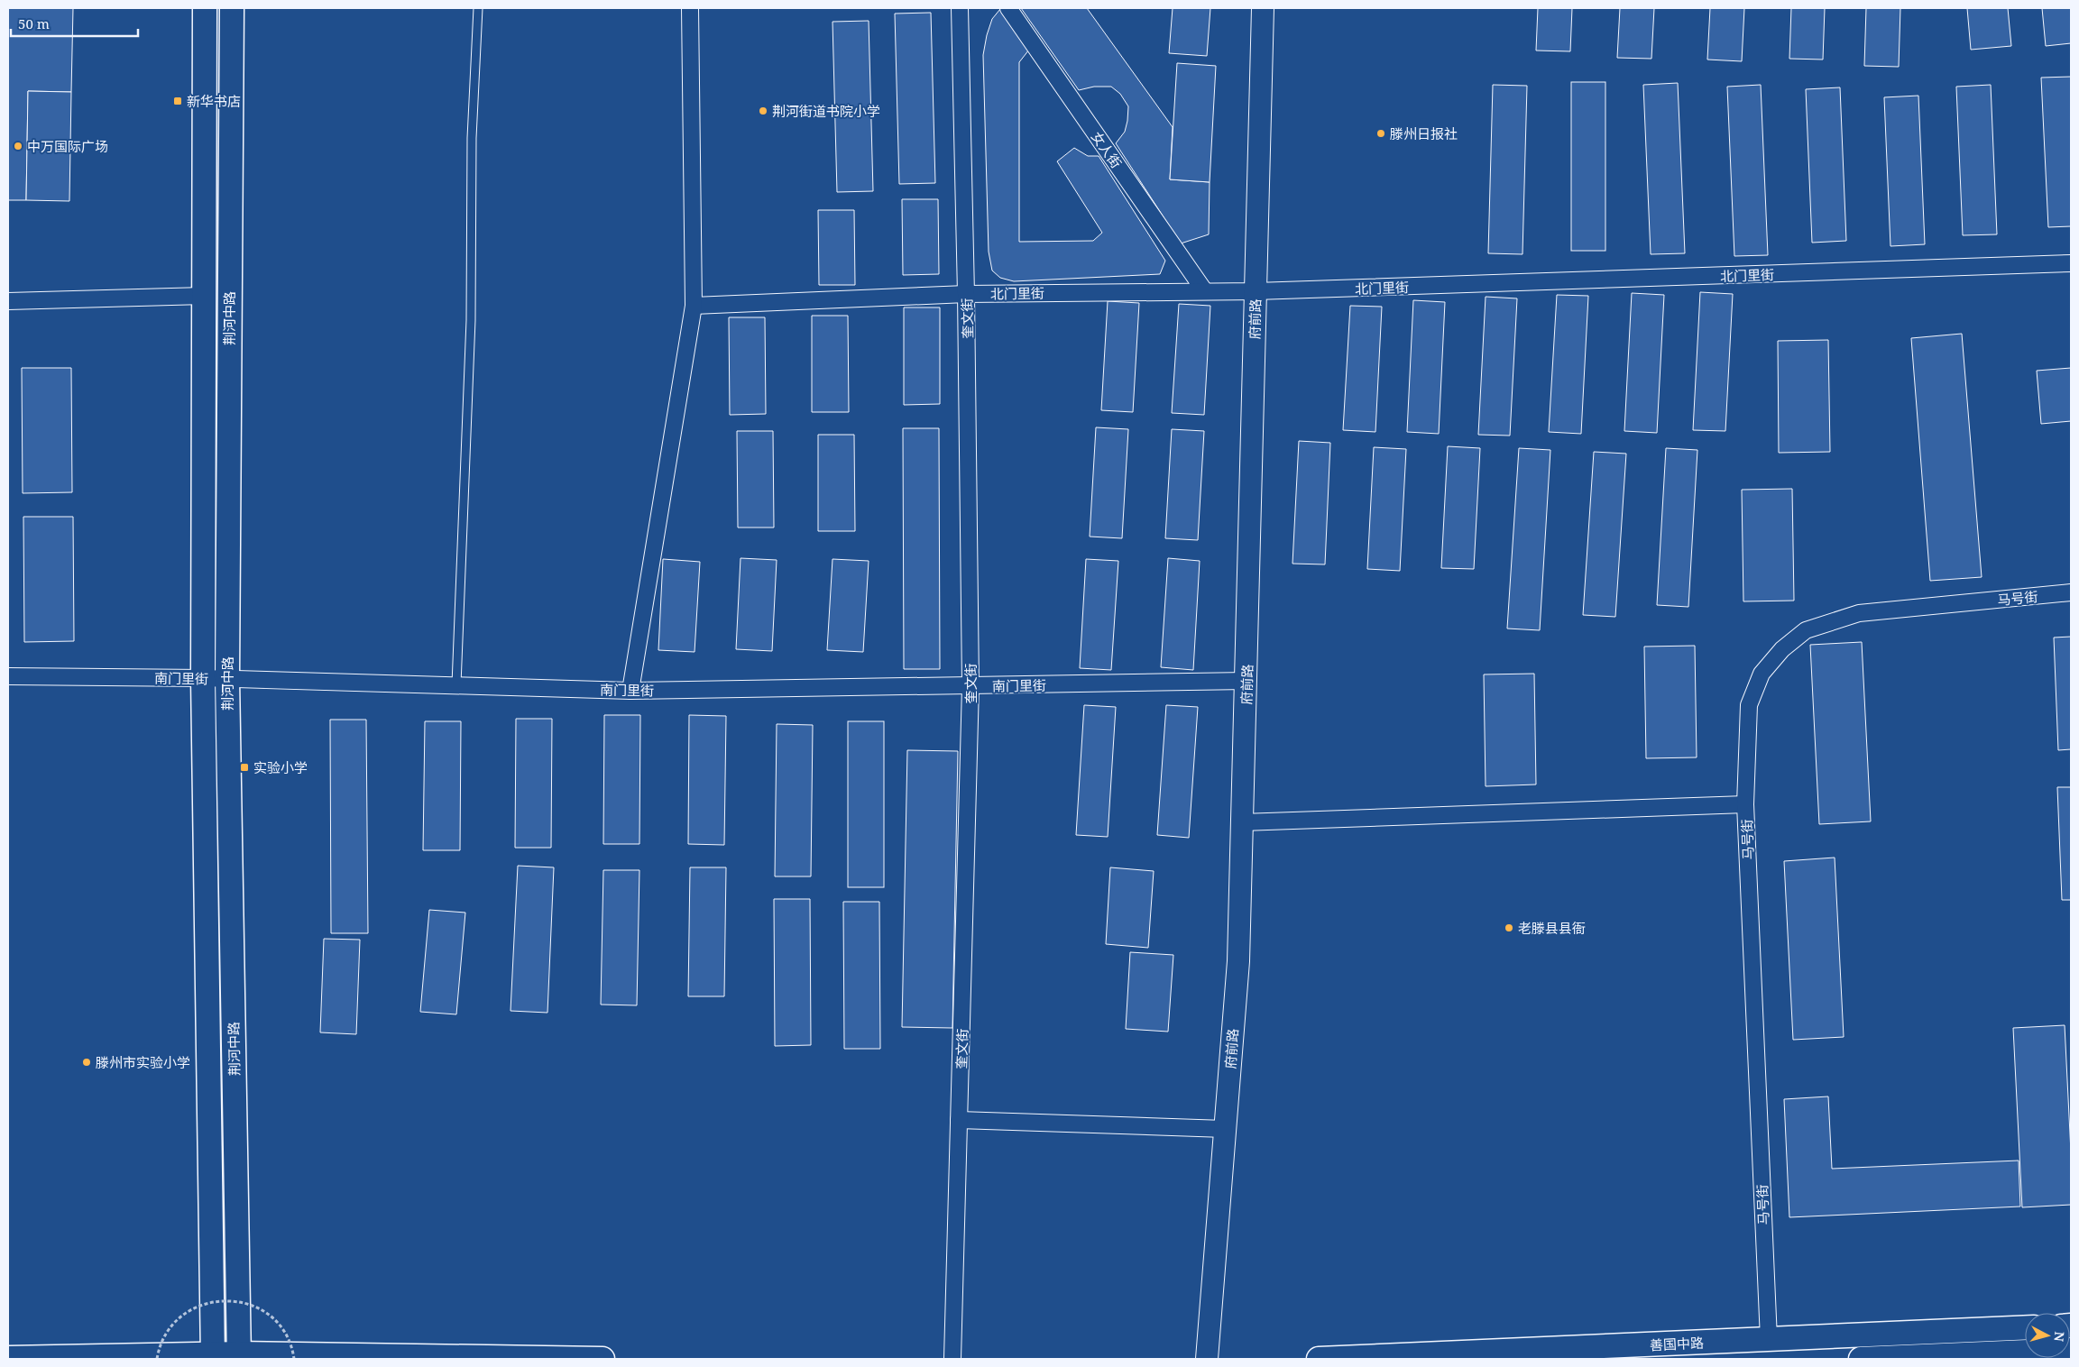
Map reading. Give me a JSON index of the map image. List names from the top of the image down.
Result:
{
  "streets": {
    "main road": ["荆河中路", "府前路", "善国中路"],
    "street": [
      "女人街",
      "北门里街",
      "奎文街",
      "马号街",
      "南门里街"
    ]
  },
  "crossings": [
    ["女人街", "北门里街"],
    ["北门里街", "奎文街"],
    ["北门里街", "府前路"],
    ["荆河中路", "南门里街"],
    ["奎文街", "南门里街"],
    ["府前路", "南门里街"],
    ["马号街", "善国中路"]
  ],
  "places": {
    "transit": ["新华书店", "实验小学"],
    "other": [
      "荆河街道书院小学",
      "滕州日报社",
      "中万国际广场",
      "老滕县县衙",
      "滕州市实验小学"
    ]
  },
  "scale_bar": "50 m",
  "north": "right"
}
